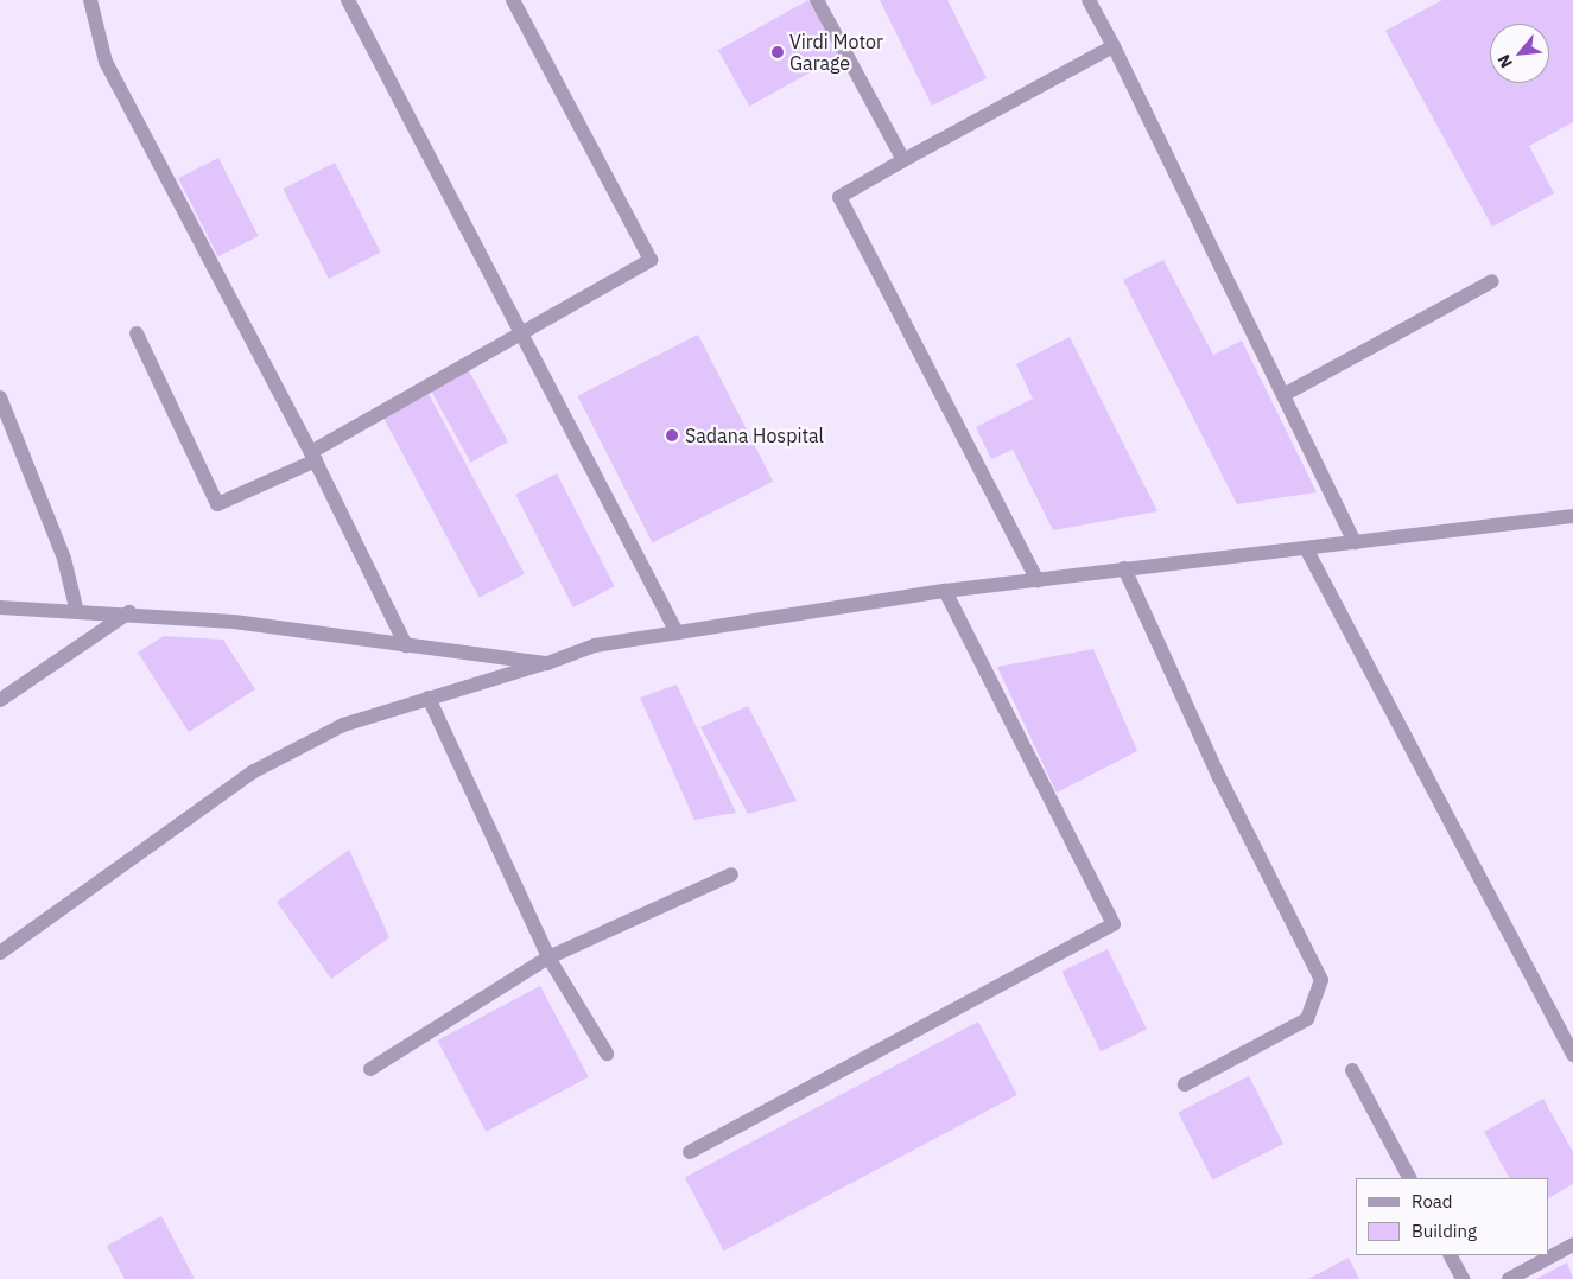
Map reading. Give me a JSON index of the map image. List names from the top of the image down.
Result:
{
  "places": ["Virdi Motor Garage", "Sadana Hospital"],
  "legend": ["Road", "Building"],
  "north": "bottom left"
}
